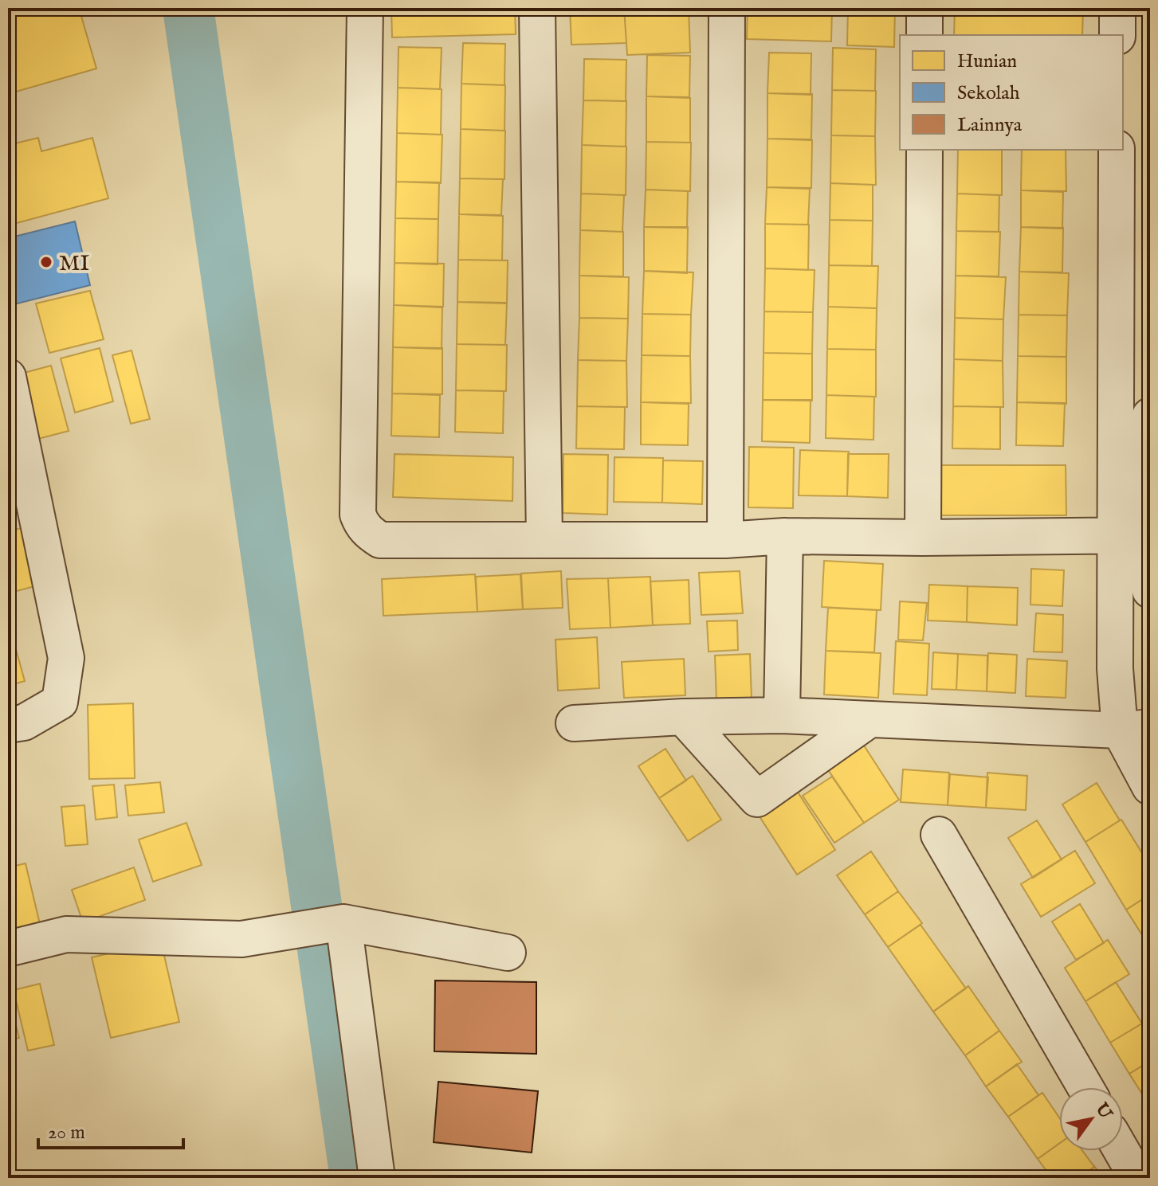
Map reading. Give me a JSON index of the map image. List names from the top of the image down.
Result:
{
  "places": ["MI"],
  "legend": ["Hunian", "Sekolah", "Lainnya"],
  "scale_bar": "20 m",
  "north": "top right"
}
